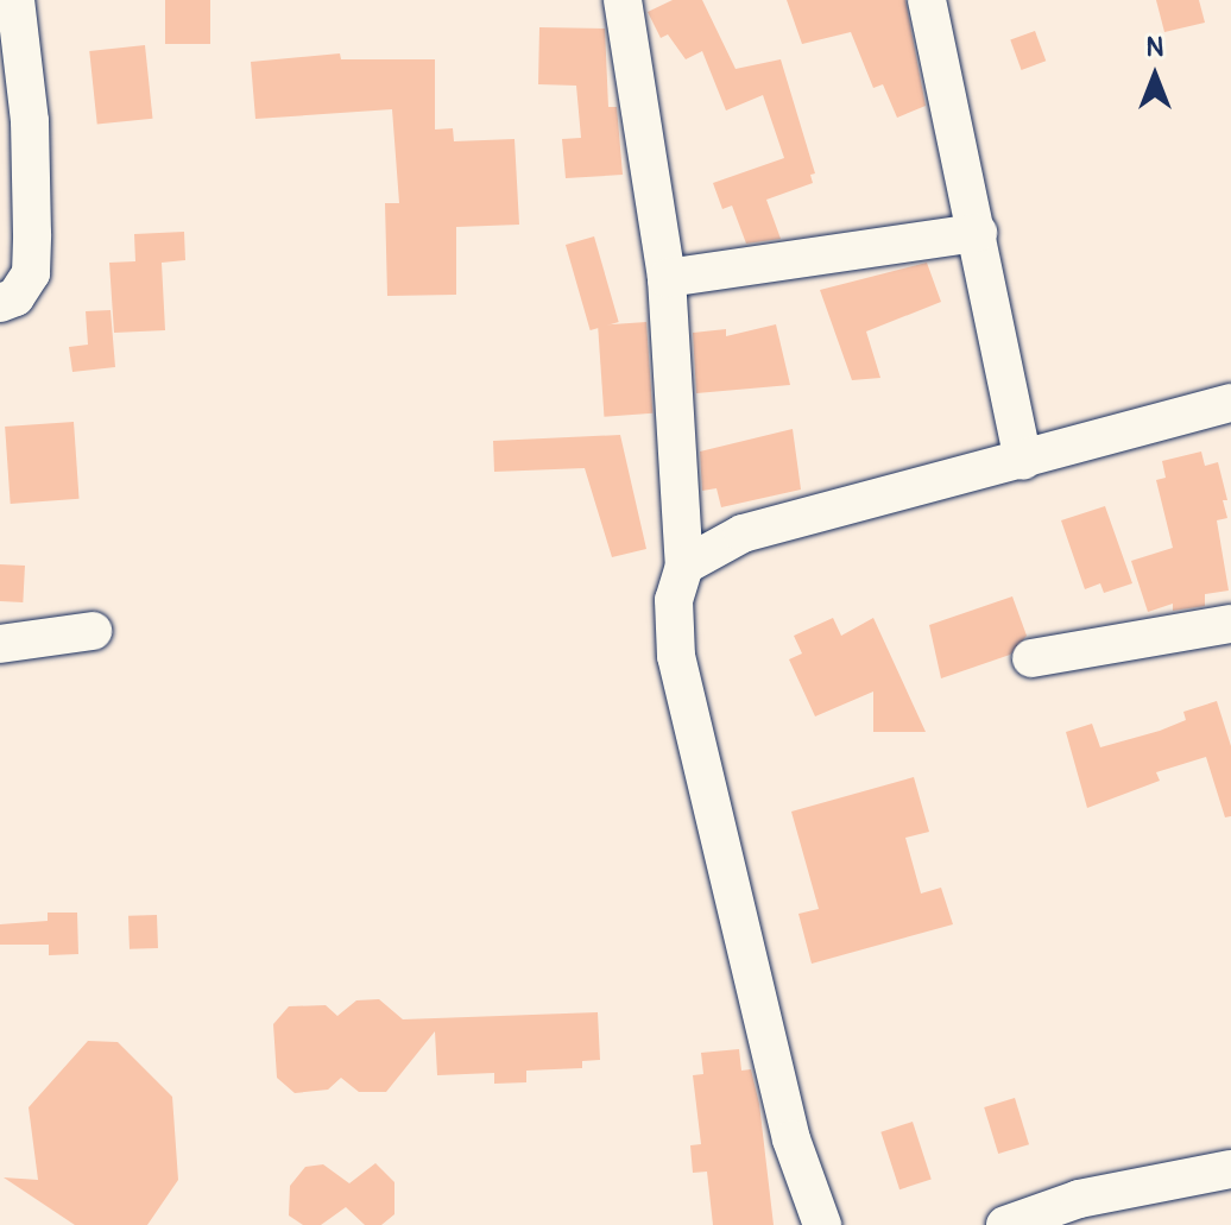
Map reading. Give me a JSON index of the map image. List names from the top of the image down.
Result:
{
  "north": "top"
}
